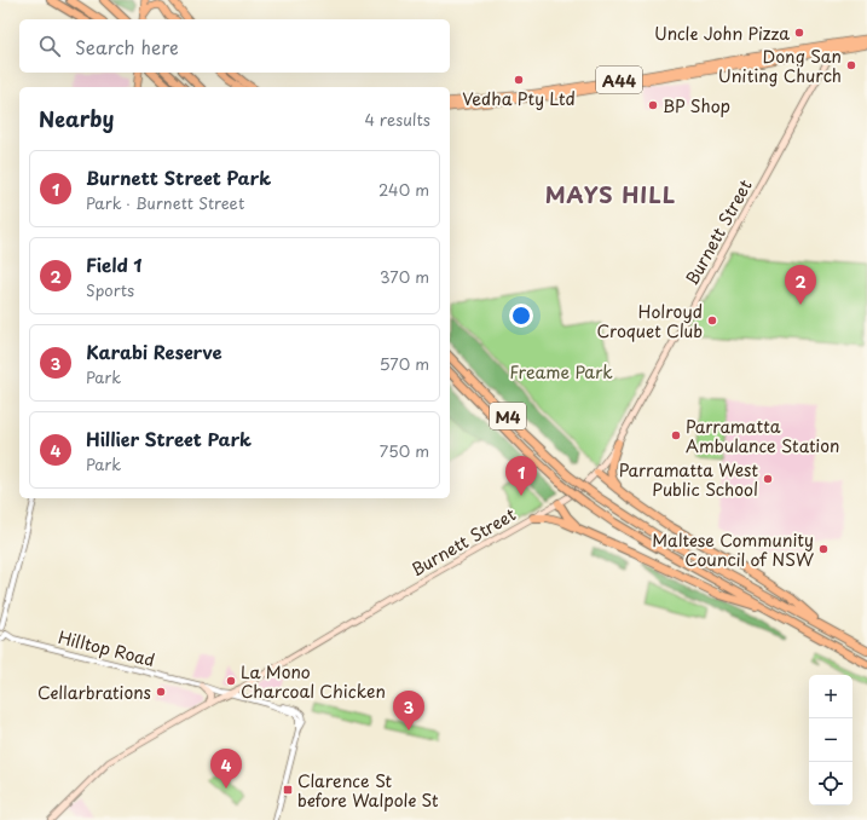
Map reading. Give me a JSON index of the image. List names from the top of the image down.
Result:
{
  "streets": {
    "highway": ["A44", "M4"],
    "main road": ["Burnett Street"],
    "street": ["Hilltop Road"]
  },
  "crossings": [
    ["A44", "Burnett Street"],
    ["Burnett Street", "M4"],
    ["Burnett Street", "Hilltop Road"]
  ],
  "districts": ["MAYS HILL"],
  "parks": ["Freame Park"],
  "places": {
    "other": [
      "Uncle John Pizza",
      "Dong San Uniting Church",
      "Vedha Pty Ltd",
      "BP Shop",
      "Holroyd Croquet Club",
      "Parramatta Ambulance Station",
      "Parramatta West Public School",
      "Maltese Community Council of NSW",
      "La Mono Charcoal Chicken",
      "Cellarbrations"
    ],
    "transit": ["Clarence St before Walpole St"]
  },
  "page": {
    "search": "Search here",
    "heading": ["Nearby", "4 results"],
    "list": [
      {
        "mark": "1",
        "name": "Burnett Street Park",
        "note": "Park · Burnett Street",
        "value": "240 m"
      },
      {
        "mark": "2",
        "name": "Field 1",
        "note": "Sports",
        "value": "370 m"
      },
      {
        "mark": "3",
        "name": "Karabi Reserve",
        "note": "Park",
        "value": "570 m"
      },
      {
        "mark": "4",
        "name": "Hillier Street Park",
        "note": "Park",
        "value": "750 m"
      }
    ],
    "pins": [
      "2",
      "1",
      "3",
      "4"
    ],
    "map_buttons": ["+", "−"]
  }
}
